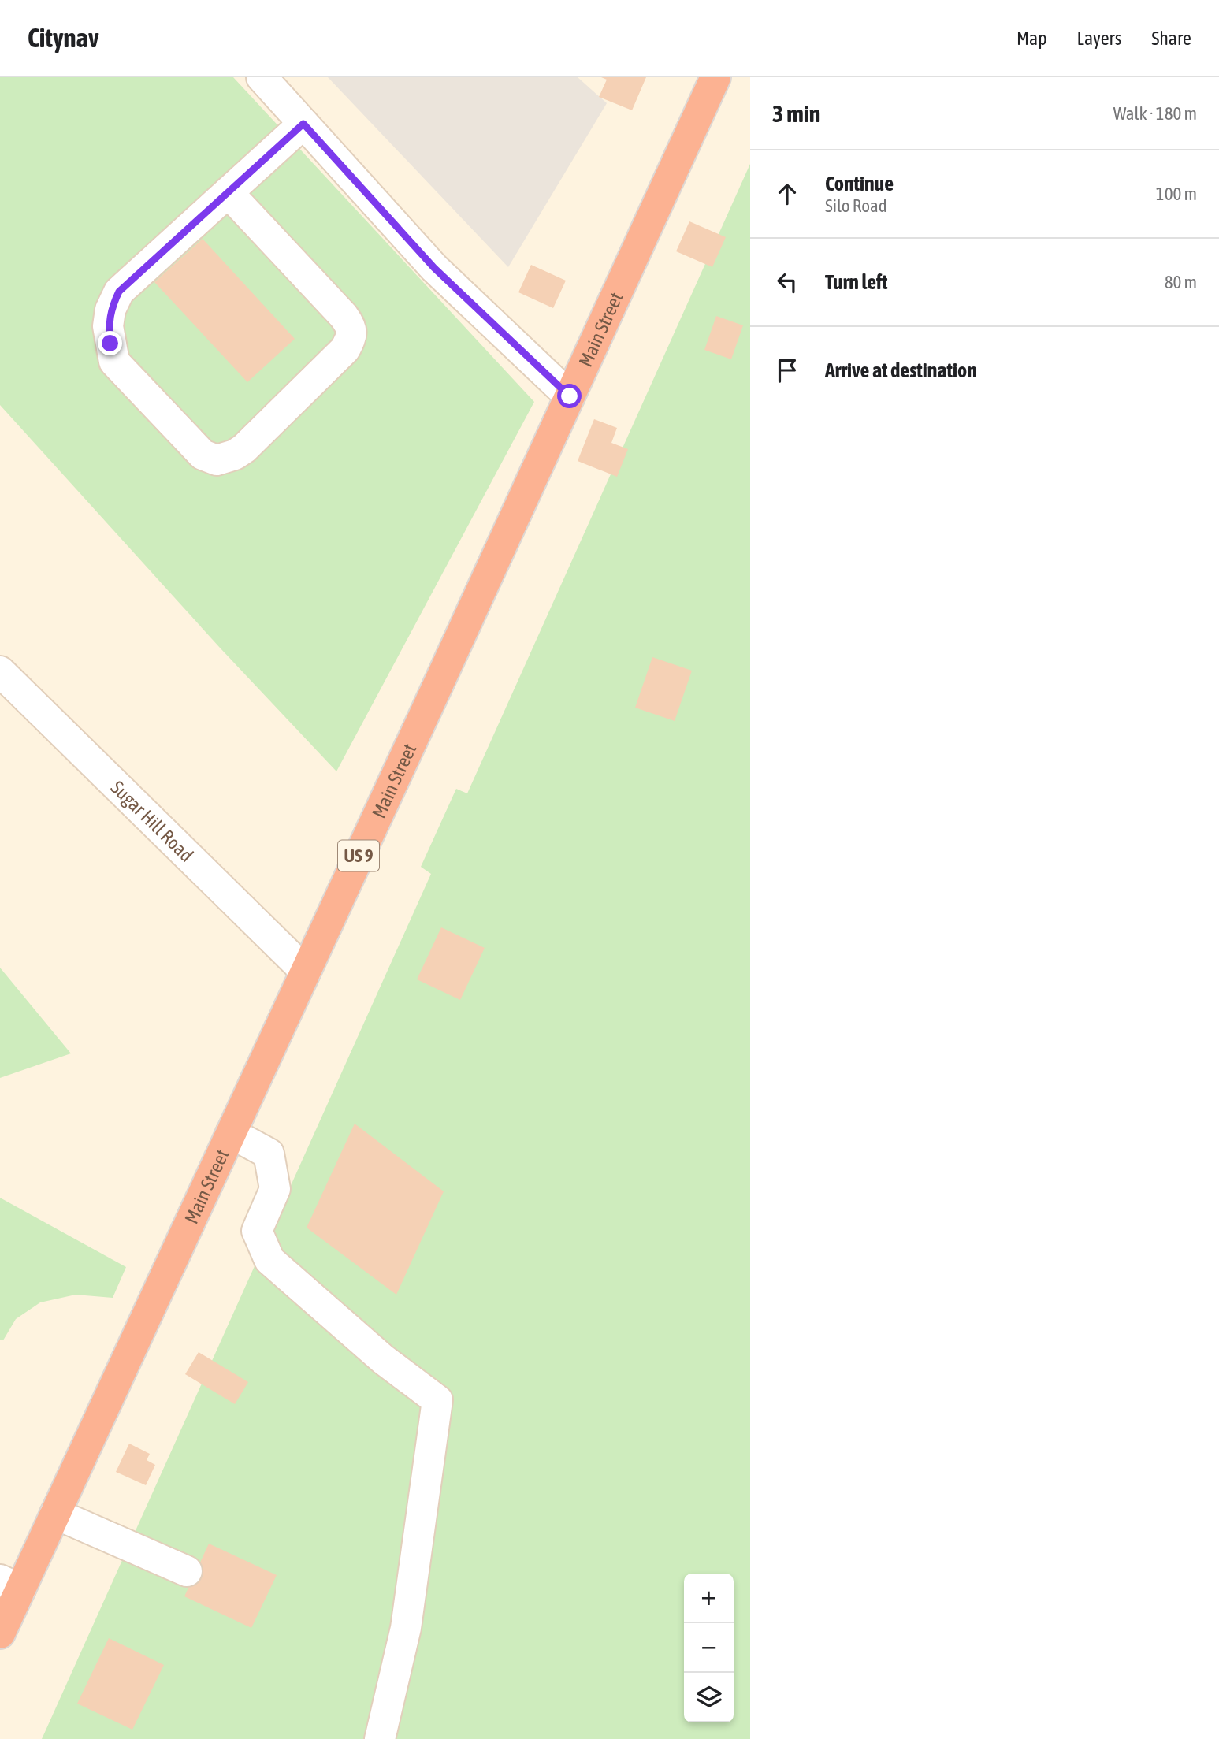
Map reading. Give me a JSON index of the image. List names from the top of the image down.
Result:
{
  "streets": {
    "highway": ["Main Street", "US 9"],
    "street": ["Sugar Hill Road"]
  },
  "crossings": [
    ["Main Street", "Sugar Hill Road"]
  ],
  "page": {
    "header": "Citynav",
    "nav": ["Map", "Layers", "Share"],
    "heading": ["3 min", "Walk · 180 m"],
    "list": [
      ["Continue", "Silo Road", "100 m"],
      ["Turn left", "80 m"],
      "Arrive at destination"
    ],
    "map_buttons": ["+", "−"]
  }
}
